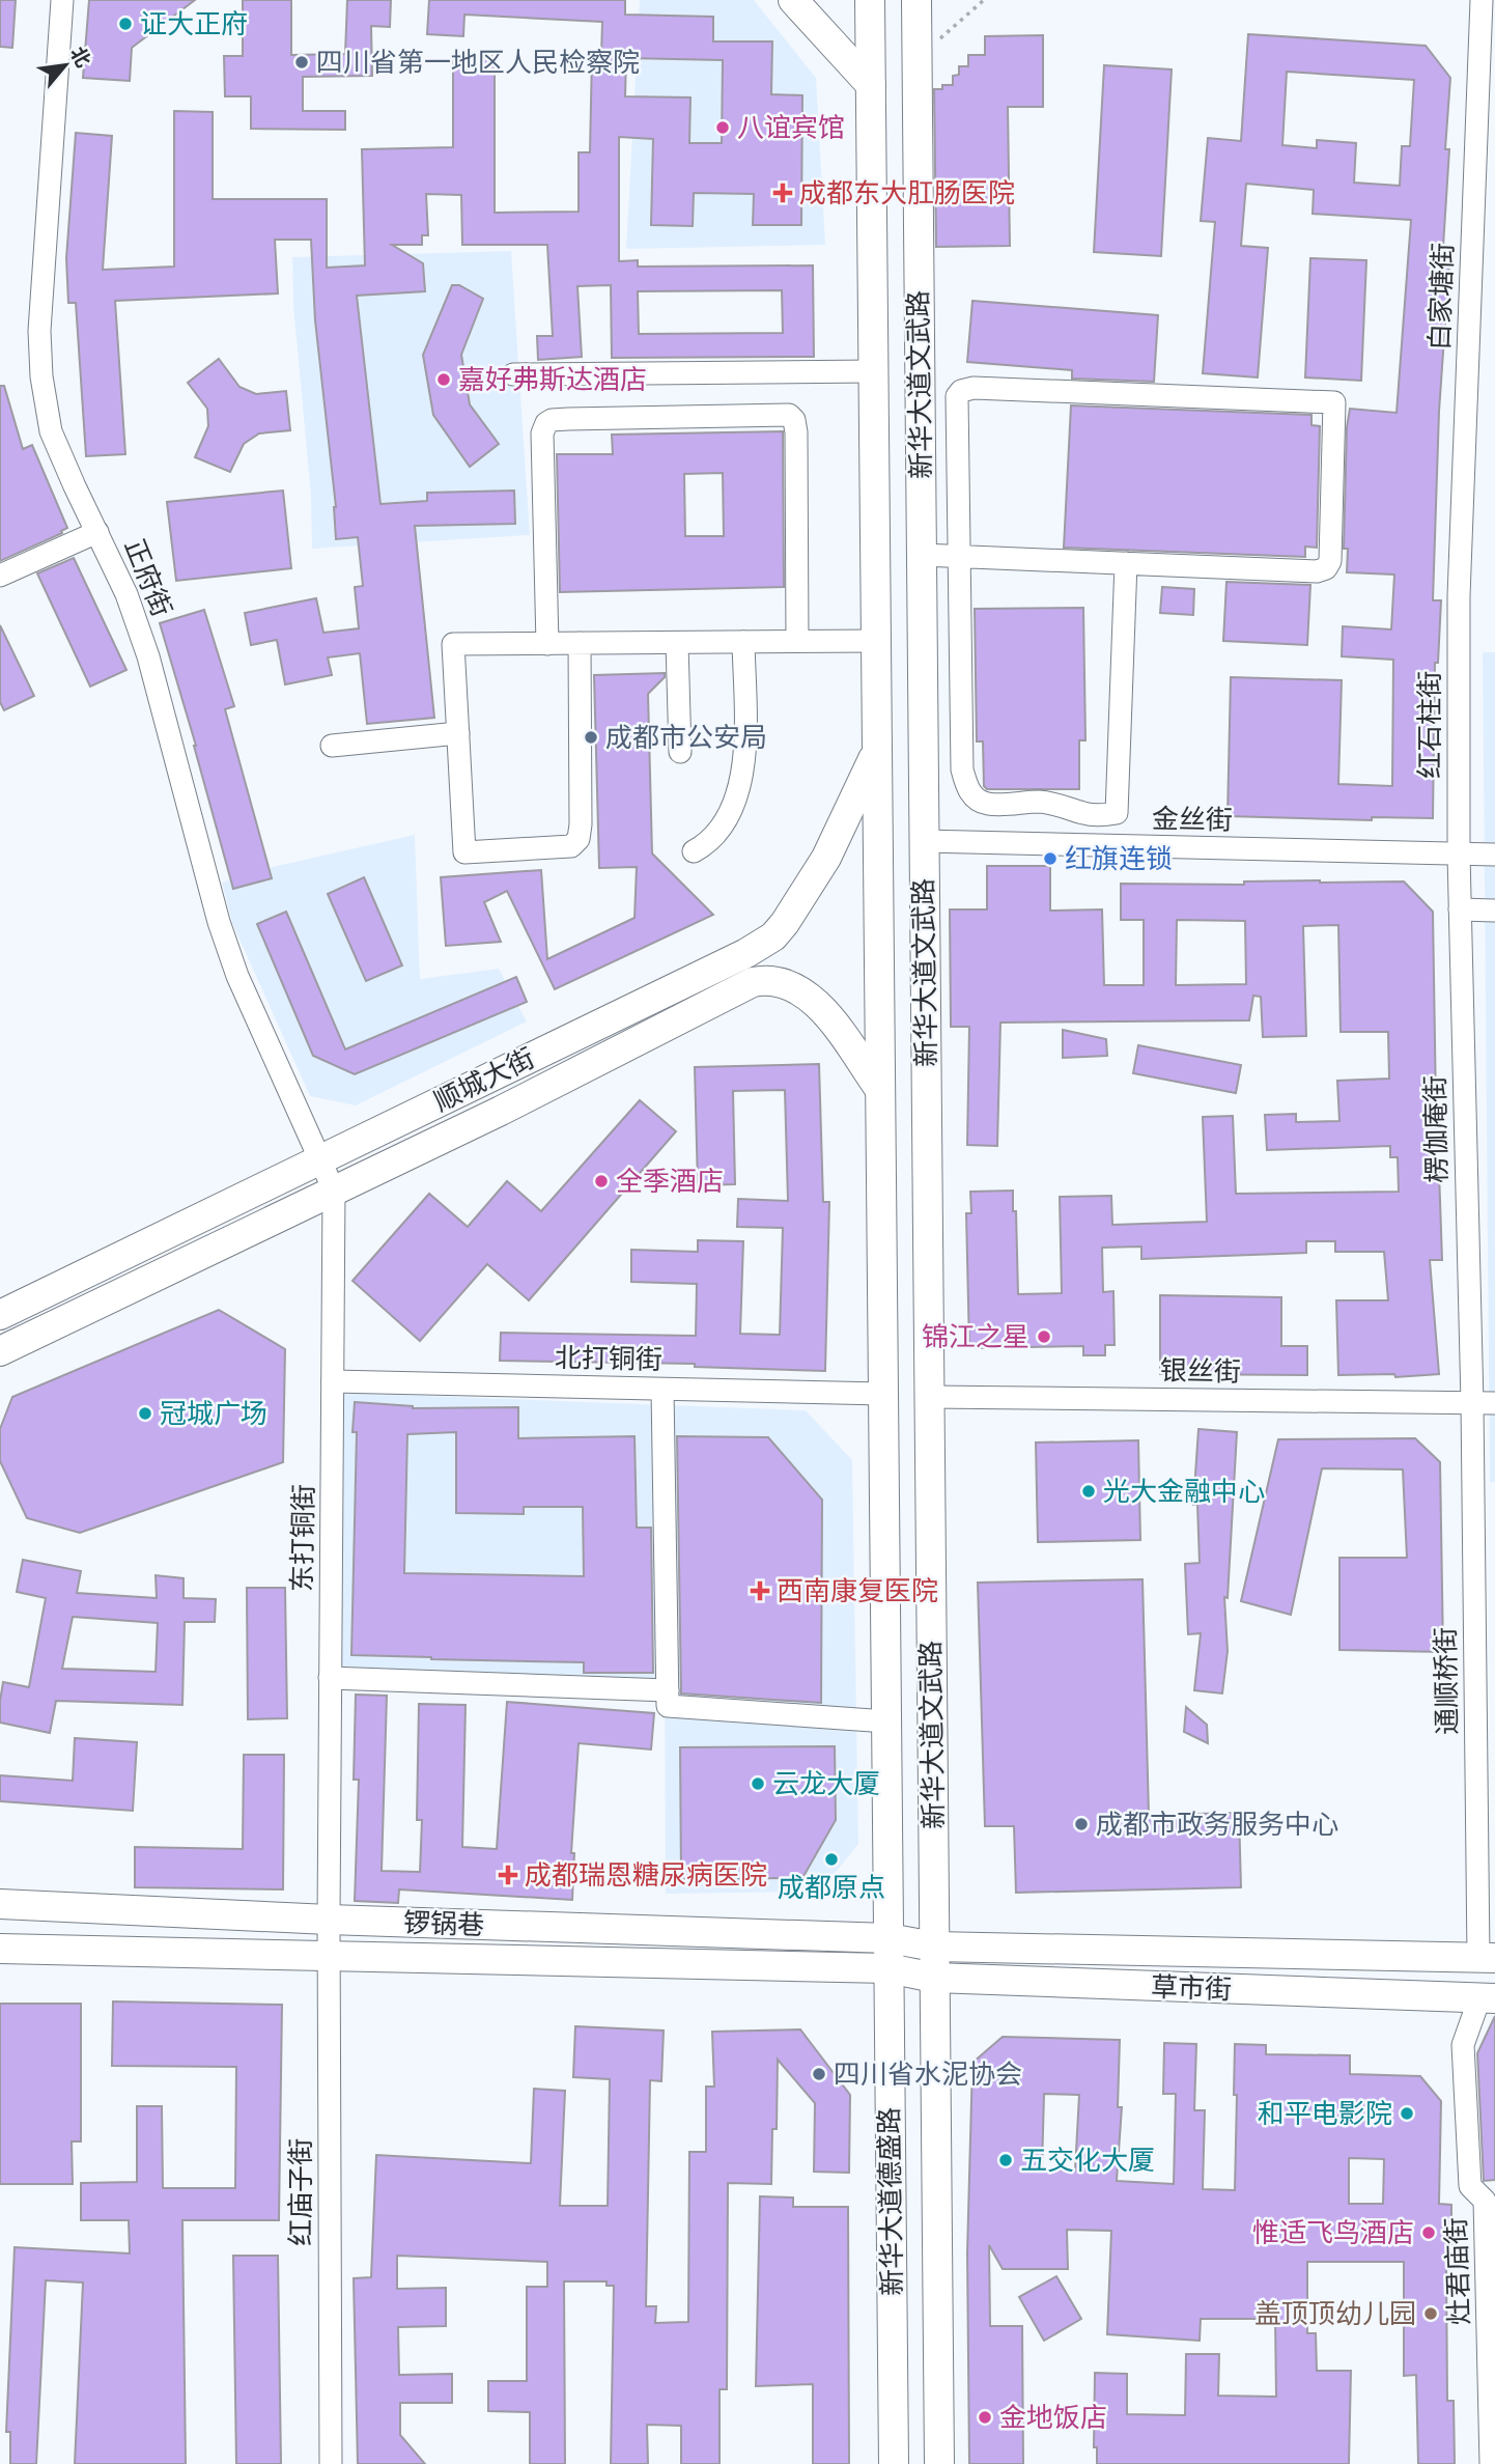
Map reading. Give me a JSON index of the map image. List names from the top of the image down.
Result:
{
  "streets": {
    "main road": [
      "新华大道文武路",
      "顺城大街",
      "锣锅巷",
      "草市街",
      "新华大道德盛路"
    ],
    "street": [
      "白家塘街",
      "正府街",
      "红石柱街",
      "金丝街",
      "楞伽庵街",
      "北打铜街",
      "银丝街",
      "东打铜街",
      "通顺桥街",
      "红庙子街",
      "灶君庙街"
    ]
  },
  "crossings": [
    ["白家塘街", "红石柱街"],
    ["新华大道文武路", "金丝街"],
    ["新华大道文武路", "顺城大街"],
    ["新华大道文武路", "北打铜街"],
    ["新华大道文武路", "银丝街"],
    ["新华大道文武路", "锣锅巷"],
    ["新华大道文武路", "草市街"],
    ["新华大道文武路", "新华大道德盛路"],
    ["正府街", "顺城大街"],
    ["正府街", "东打铜街"],
    ["红石柱街", "金丝街"],
    ["红石柱街", "楞伽庵街"],
    ["金丝街", "楞伽庵街"],
    ["顺城大街", "东打铜街"],
    ["楞伽庵街", "银丝街"],
    ["楞伽庵街", "通顺桥街"],
    ["北打铜街", "东打铜街"],
    ["银丝街", "通顺桥街"],
    ["东打铜街", "锣锅巷"],
    ["东打铜街", "红庙子街"],
    ["通顺桥街", "草市街"],
    ["锣锅巷", "草市街"],
    ["锣锅巷", "红庙子街"],
    ["锣锅巷", "新华大道德盛路"],
    ["草市街", "新华大道德盛路"],
    ["草市街", "灶君庙街"]
  ],
  "places": {
    "other": [
      "证大正府",
      "四川省第一地区人民检察院",
      "八谊宾馆",
      "嘉好弗斯达酒店",
      "成都市公安局",
      "红旗连锁",
      "全季酒店",
      "锦江之星",
      "冠城广场",
      "光大金融中心",
      "云龙大厦",
      "成都市政务服务中心",
      "成都原点",
      "四川省水泥协会",
      "和平电影院",
      "五交化大厦",
      "惟适飞鸟酒店",
      "盖顶顶幼儿园",
      "金地饭店"
    ],
    "health": ["成都东大肛肠医院", "西南康复医院", "成都瑞恩糖尿病医院"]
  },
  "north": "top right"
}
